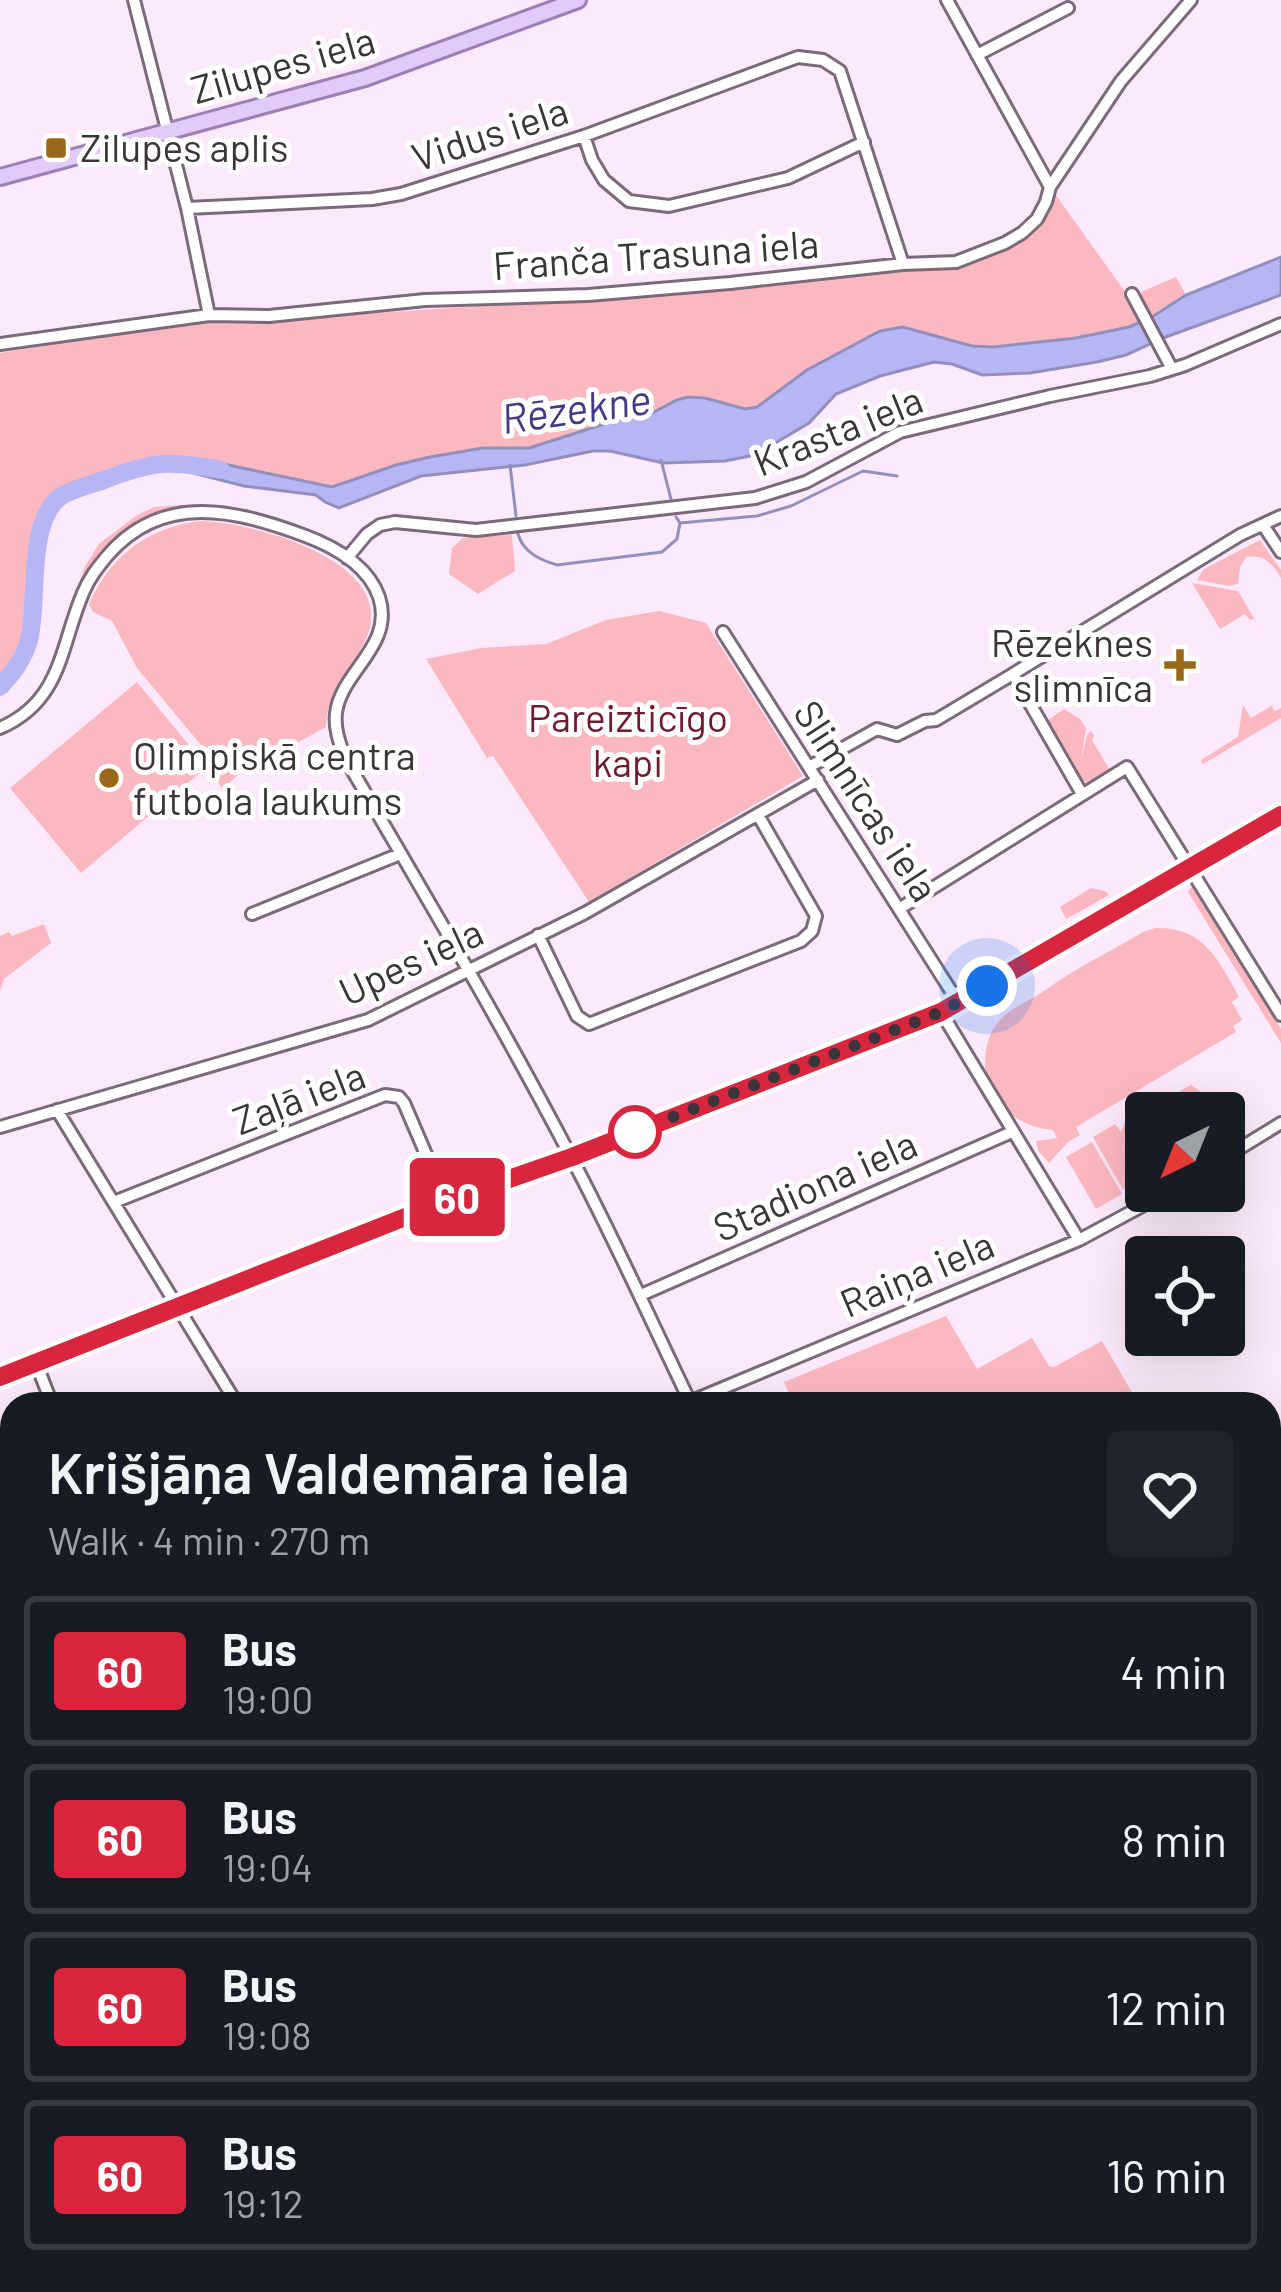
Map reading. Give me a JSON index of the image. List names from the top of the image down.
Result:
{
  "streets": {
    "main road": ["Zilupes iela"],
    "street": [
      "Vidus iela",
      "Franča Trasuna iela",
      "Krasta iela",
      "Slimnīcas iela",
      "Upes iela",
      "Zaļā iela",
      "Stadiona iela",
      "Raiņa iela"
    ]
  },
  "crossings": [
    ["Slimnīcas iela", "Upes iela"]
  ],
  "water": ["Rēzekne"],
  "parks": ["Pareizticīgo kapi"],
  "places": {
    "transit": ["Zilupes aplis"],
    "health": ["Rēzeknes slimnīca"],
    "other": ["Olimpiskā centra futbola laukums"]
  },
  "lines": ["bus line 60"],
  "north": "bottom left",
  "page": {
    "on_map": "60",
    "heading": ["Krišjāņa Valdemāra iela", "Walk · 4 min · 270 m"],
    "list": [
      {
        "mark": "60",
        "name": "Bus",
        "note": "19:00",
        "value": "4 min"
      },
      {
        "mark": "60",
        "name": "Bus",
        "note": "19:04",
        "value": "8 min"
      },
      {
        "mark": "60",
        "name": "Bus",
        "note": "19:08",
        "value": "12 min"
      },
      {
        "mark": "60",
        "name": "Bus",
        "note": "19:12",
        "value": "16 min"
      }
    ]
  }
}
